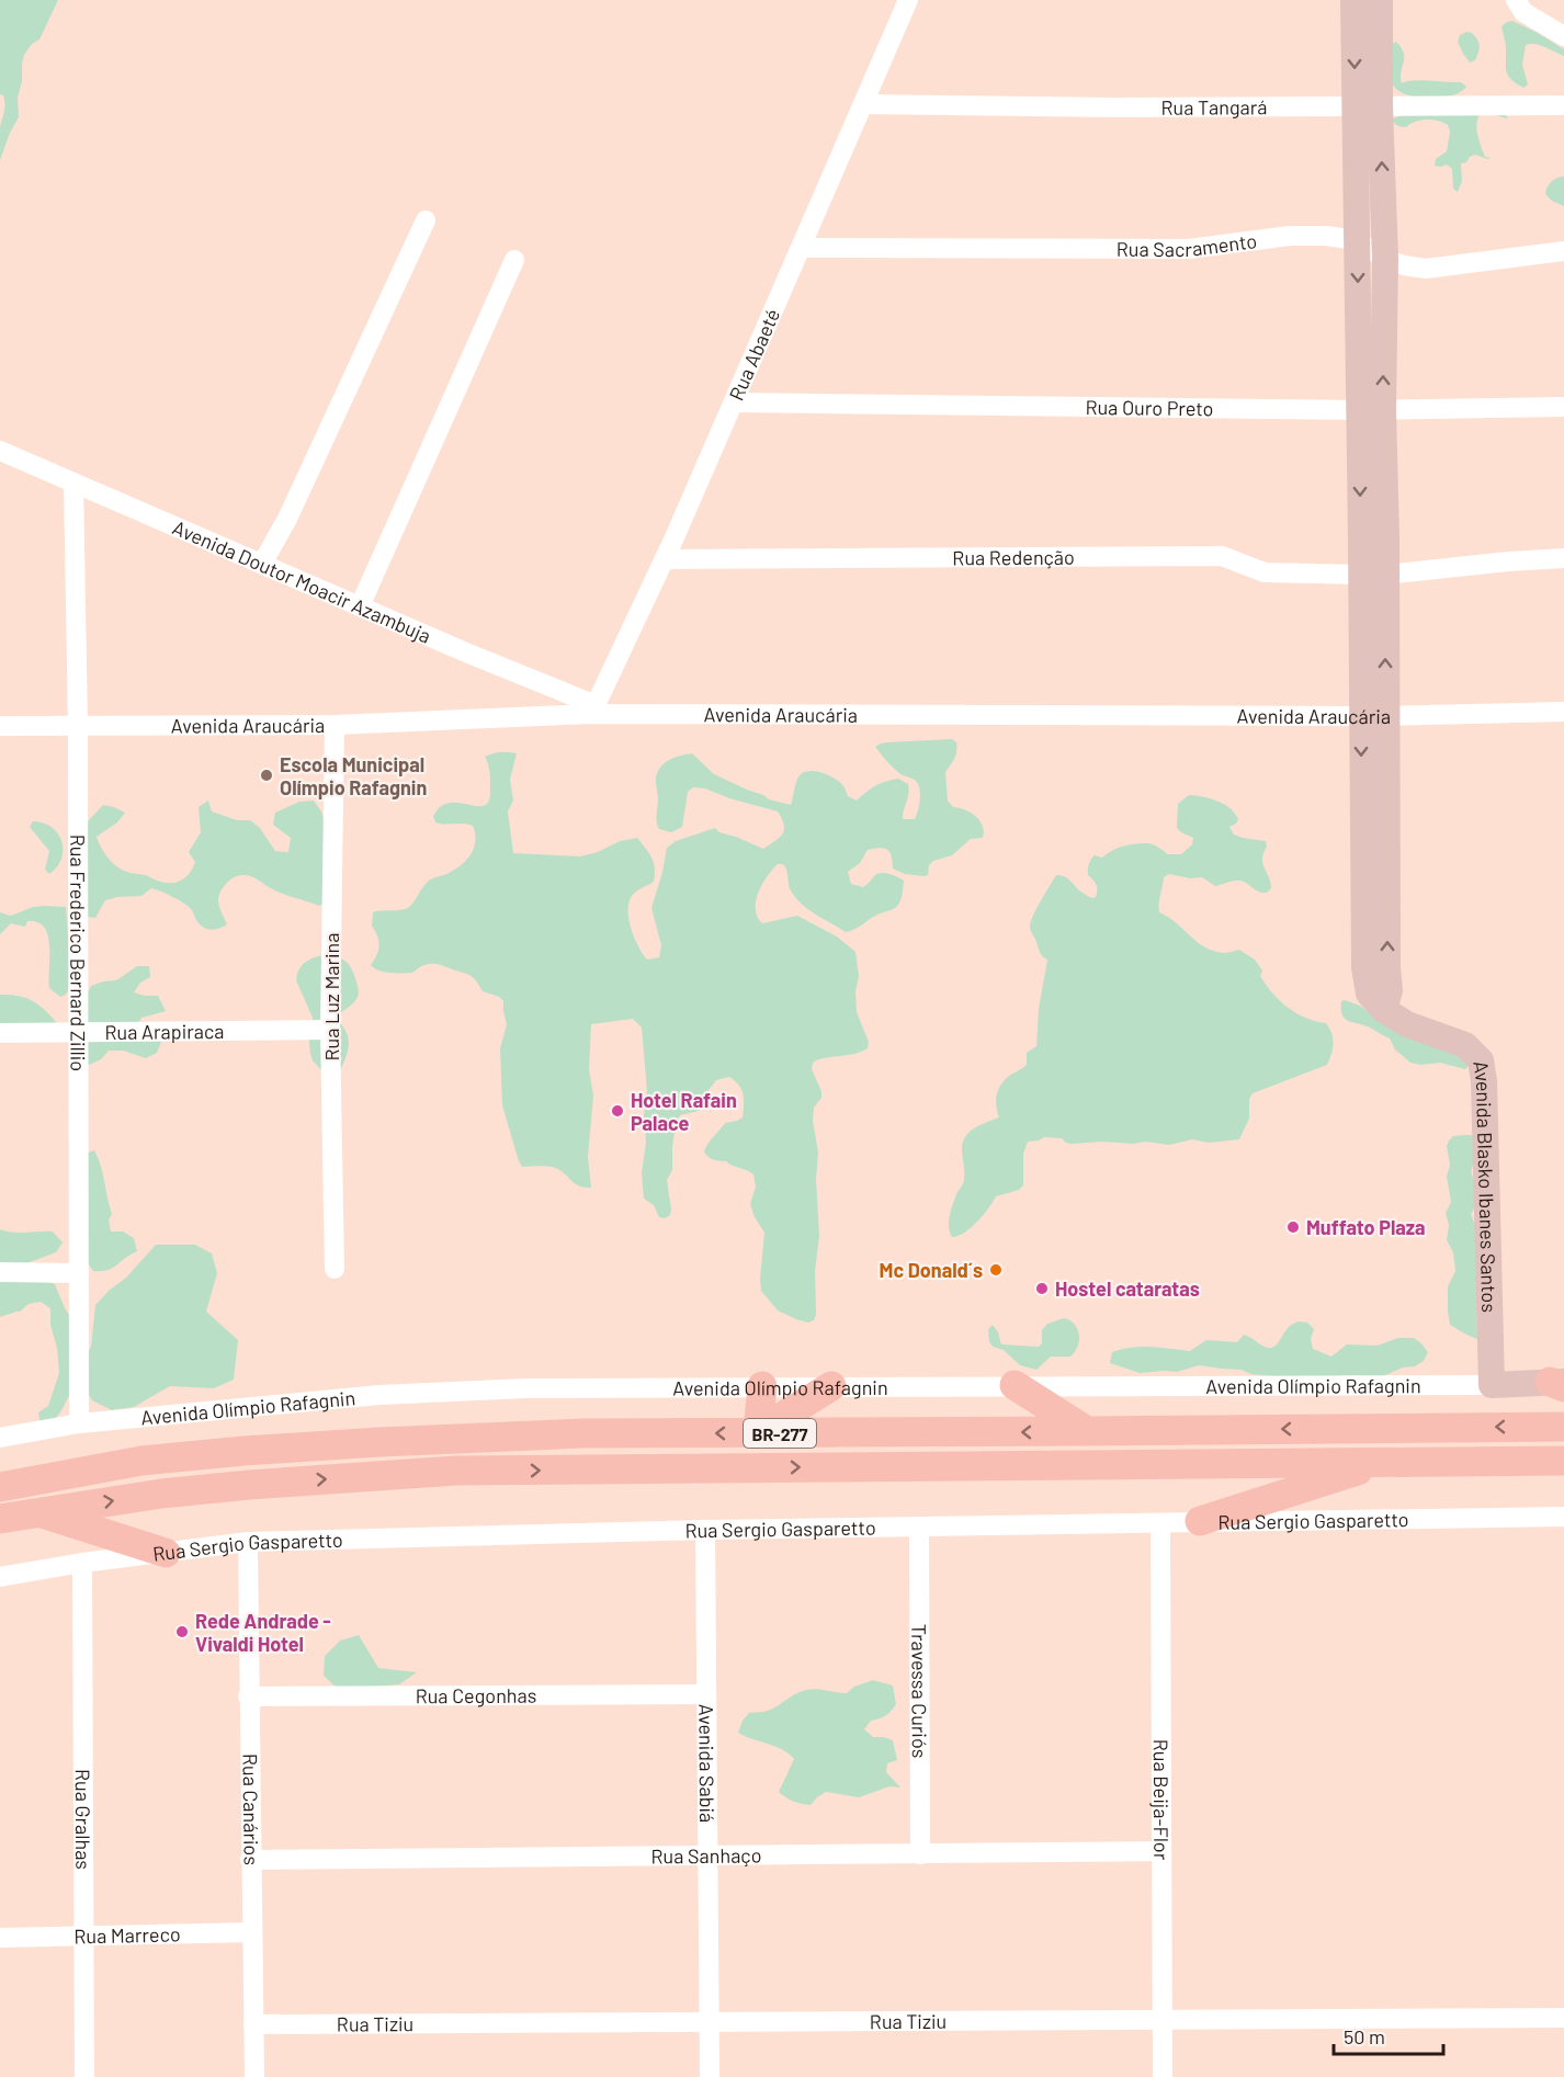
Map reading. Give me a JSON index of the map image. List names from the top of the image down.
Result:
{
  "streets": {
    "highway": ["BR-277"],
    "main road": ["Avenida Blasko Ibanes Santos", "Avenida Olímpio Rafagnin"],
    "street": [
      "Rua Tangará",
      "Rua Sacramento",
      "Rua Abaeté",
      "Rua Ouro Preto",
      "Rua Redenção",
      "Avenida Doutor Moacir Azambuja",
      "Avenida Araucária",
      "Rua Frederico Bernard Zillio",
      "Rua Luz Marina",
      "Rua Arapiraca",
      "Rua Sergio Gasparetto",
      "Travessa Curiós",
      "Rua Cegonhas",
      "Avenida Sabiá",
      "Rua Beija-Flor",
      "Rua Canários",
      "Rua Gralhas",
      "Rua Sanhaço",
      "Rua Marreco",
      "Rua Tiziu"
    ]
  },
  "crossings": [
    ["Rua Tangará", "Rua Abaeté"],
    ["Rua Sacramento", "Rua Abaeté"],
    ["Rua Abaeté", "Rua Ouro Preto"],
    ["Rua Abaeté", "Rua Redenção"],
    ["Rua Abaeté", "Avenida Doutor Moacir Azambuja"],
    ["Rua Abaeté", "Avenida Araucária"],
    ["Avenida Doutor Moacir Azambuja", "Avenida Araucária"],
    ["Avenida Doutor Moacir Azambuja", "Rua Frederico Bernard Zillio"],
    ["Avenida Araucária", "Rua Frederico Bernard Zillio"],
    ["Avenida Araucária", "Rua Luz Marina"],
    ["Avenida Araucária", "Avenida Blasko Ibanes Santos"],
    ["Rua Frederico Bernard Zillio", "Rua Arapiraca"],
    ["Rua Frederico Bernard Zillio", "Avenida Olímpio Rafagnin"],
    ["Rua Luz Marina", "Rua Arapiraca"],
    ["Avenida Blasko Ibanes Santos", "Avenida Olímpio Rafagnin"],
    ["Rua Sergio Gasparetto", "Travessa Curiós"],
    ["Rua Sergio Gasparetto", "Avenida Sabiá"],
    ["Rua Sergio Gasparetto", "Rua Beija-Flor"],
    ["Rua Sergio Gasparetto", "Rua Canários"],
    ["Rua Sergio Gasparetto", "Rua Gralhas"],
    ["Travessa Curiós", "Rua Sanhaço"],
    ["Rua Cegonhas", "Avenida Sabiá"],
    ["Rua Cegonhas", "Rua Canários"],
    ["Avenida Sabiá", "Rua Sanhaço"],
    ["Avenida Sabiá", "Rua Tiziu"],
    ["Rua Beija-Flor", "Rua Sanhaço"],
    ["Rua Beija-Flor", "Rua Tiziu"],
    ["Rua Canários", "Rua Sanhaço"],
    ["Rua Canários", "Rua Marreco"],
    ["Rua Canários", "Rua Tiziu"],
    ["Rua Gralhas", "Rua Marreco"]
  ],
  "places": [
    "Escola Municipal Olímpio Rafagnin",
    "Hotel Rafain Palace",
    "Muffato Plaza",
    "Mc Donald´s",
    "Hostel cataratas",
    "Rede Andrade - Vivaldi Hotel"
  ],
  "scale_bar": "50 m"
}
